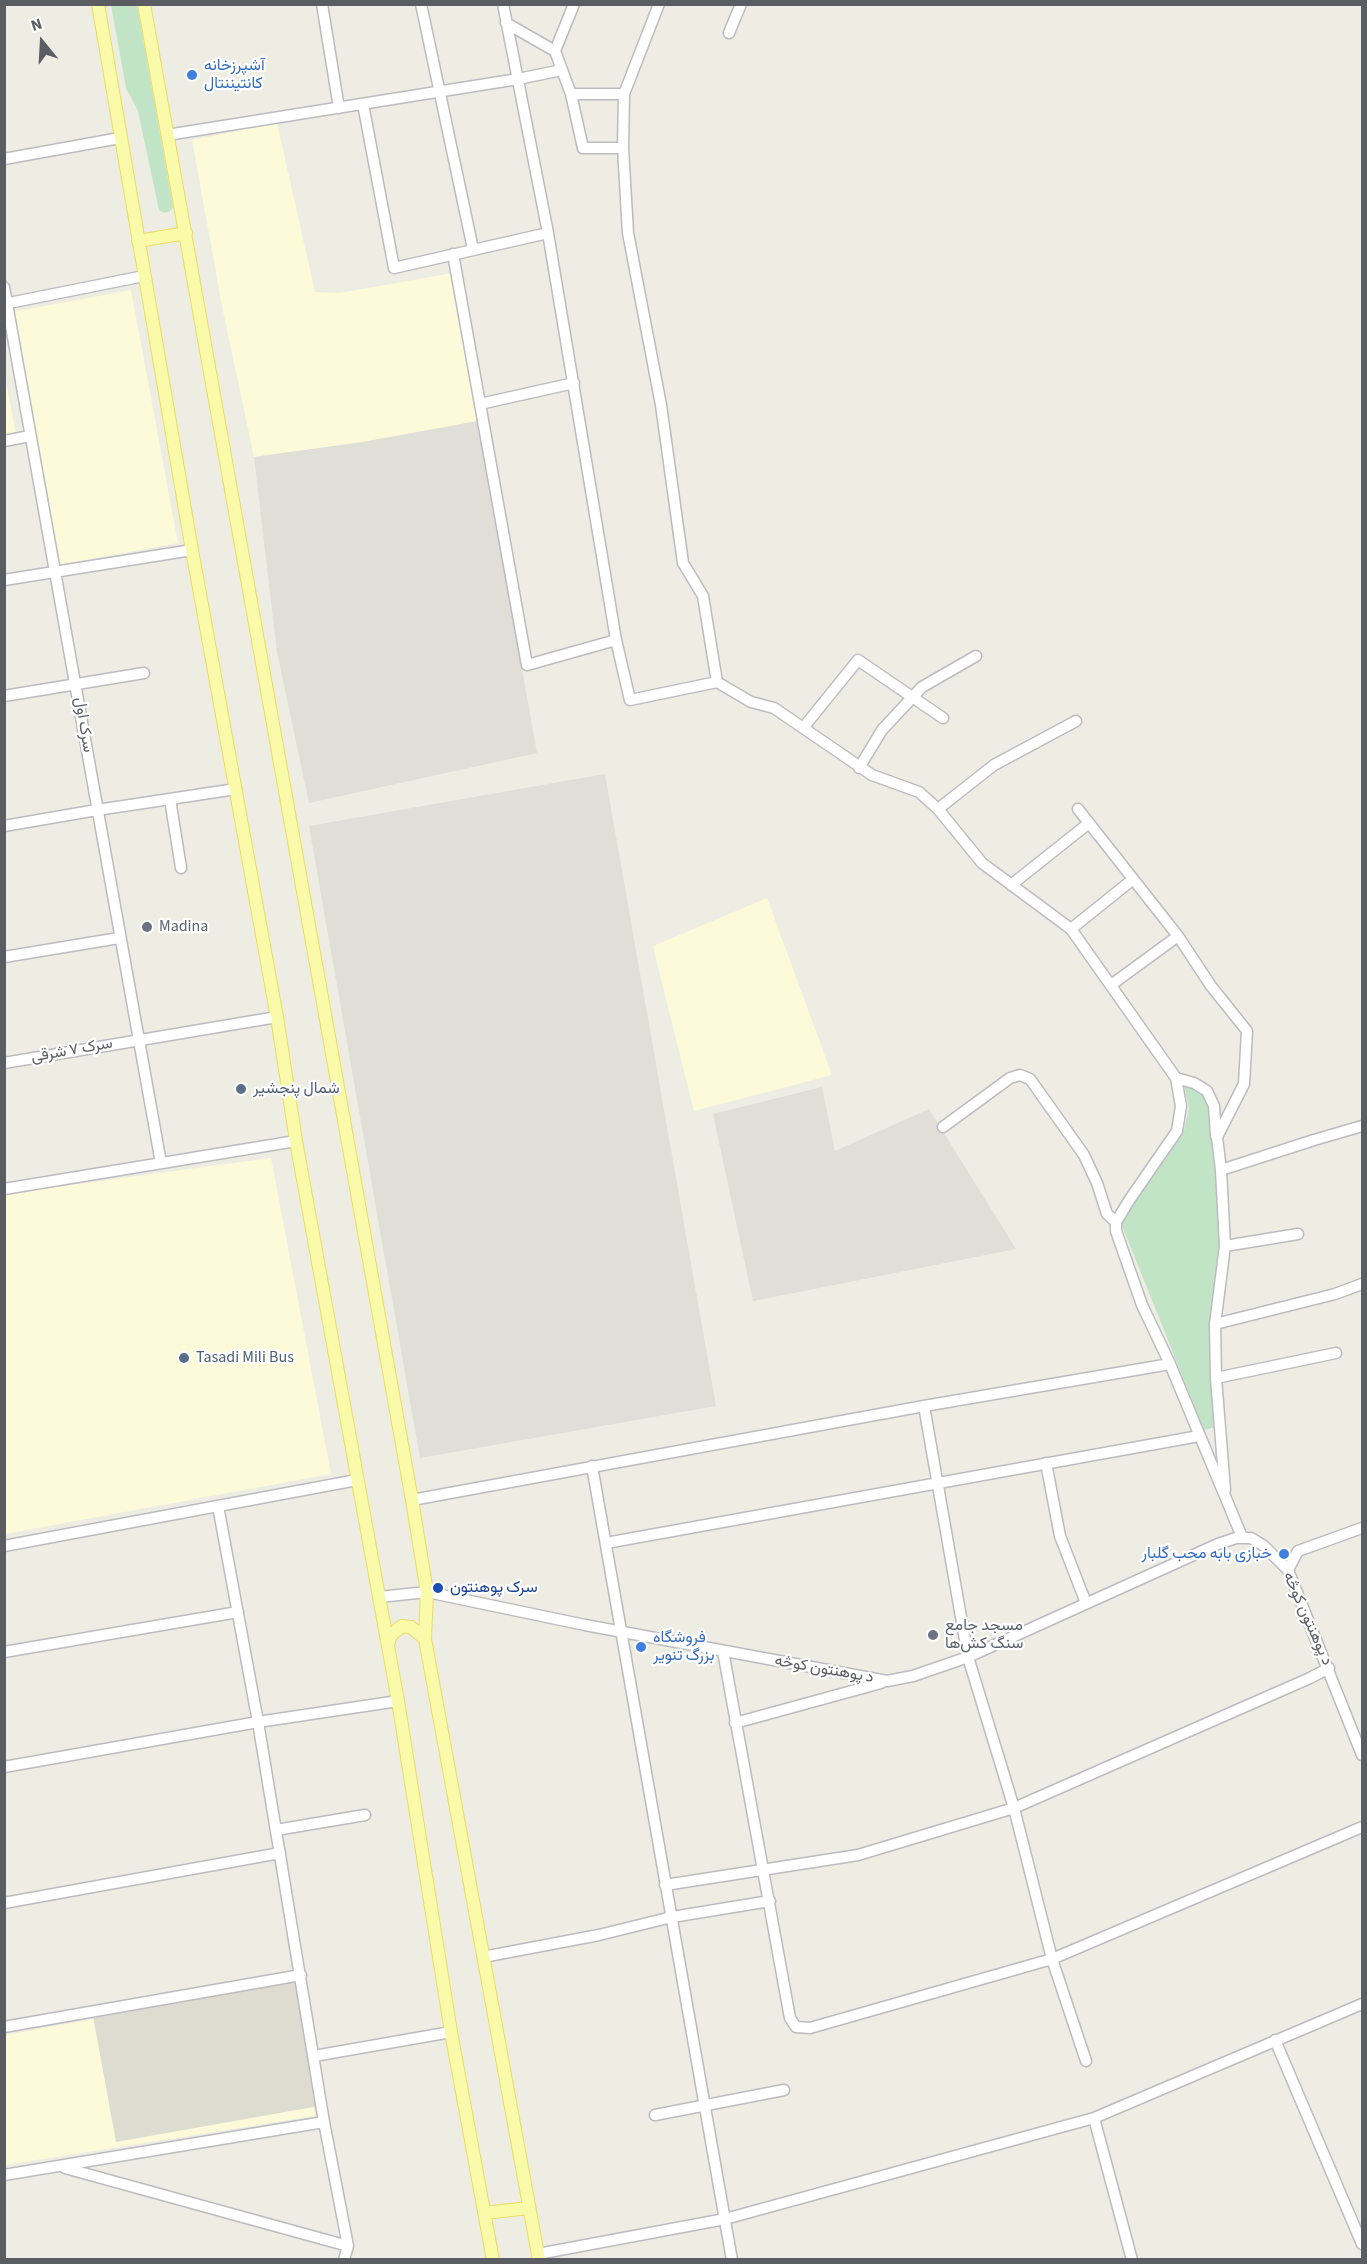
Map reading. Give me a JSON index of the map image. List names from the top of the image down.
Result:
{
  "streets": {
    "street": ["سرک‌ اول", "سرک ۷ شرقی", "د پوهنتون کوڅه"]
  },
  "crossings": [
    ["سرک‌ اول", "سرک ۷ شرقی"]
  ],
  "places": [
    "آشپرزخانه کانتیننتال",
    "Madina",
    "شمال پنجشیر",
    "Tasadi Mili Bus",
    "خبازی بابه محب گلبار",
    "سرک پوهنتون",
    "مسجد جامع سنگ کش‌ها",
    "فروشگاه بزرگ تنویر"
  ],
  "north": "top"
}
